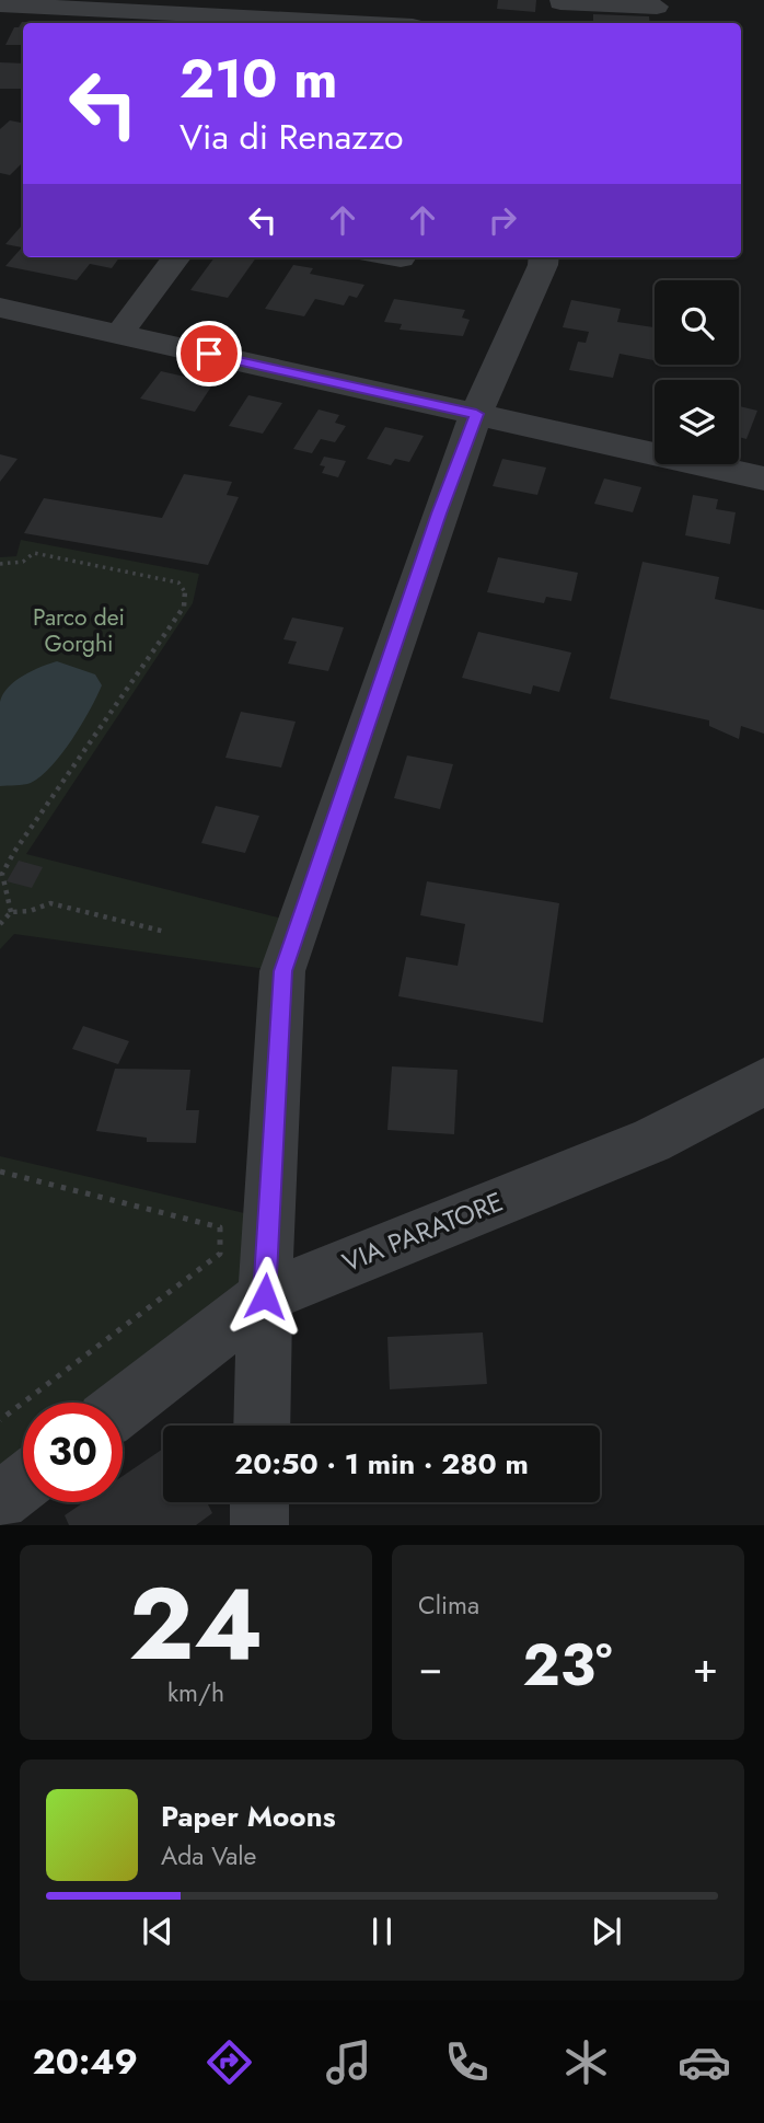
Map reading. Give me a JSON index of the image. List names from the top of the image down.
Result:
{
  "streets": {
    "street": ["VIA PARATORE"]
  },
  "parks": ["Parco dei Gorghi"],
  "page": {
    "turn": ["210 m", "Via di Renazzo"],
    "limit": "30",
    "trip": "20:50 · 1 min · 280 m",
    "tile": [
      ["24", "km/h"],
      "Clima"
    ],
    "heat": ["−", "23°", "+"],
    "song": ["Paper Moons", "Ada Vale"],
    "tabs": "20:49"
  }
}
